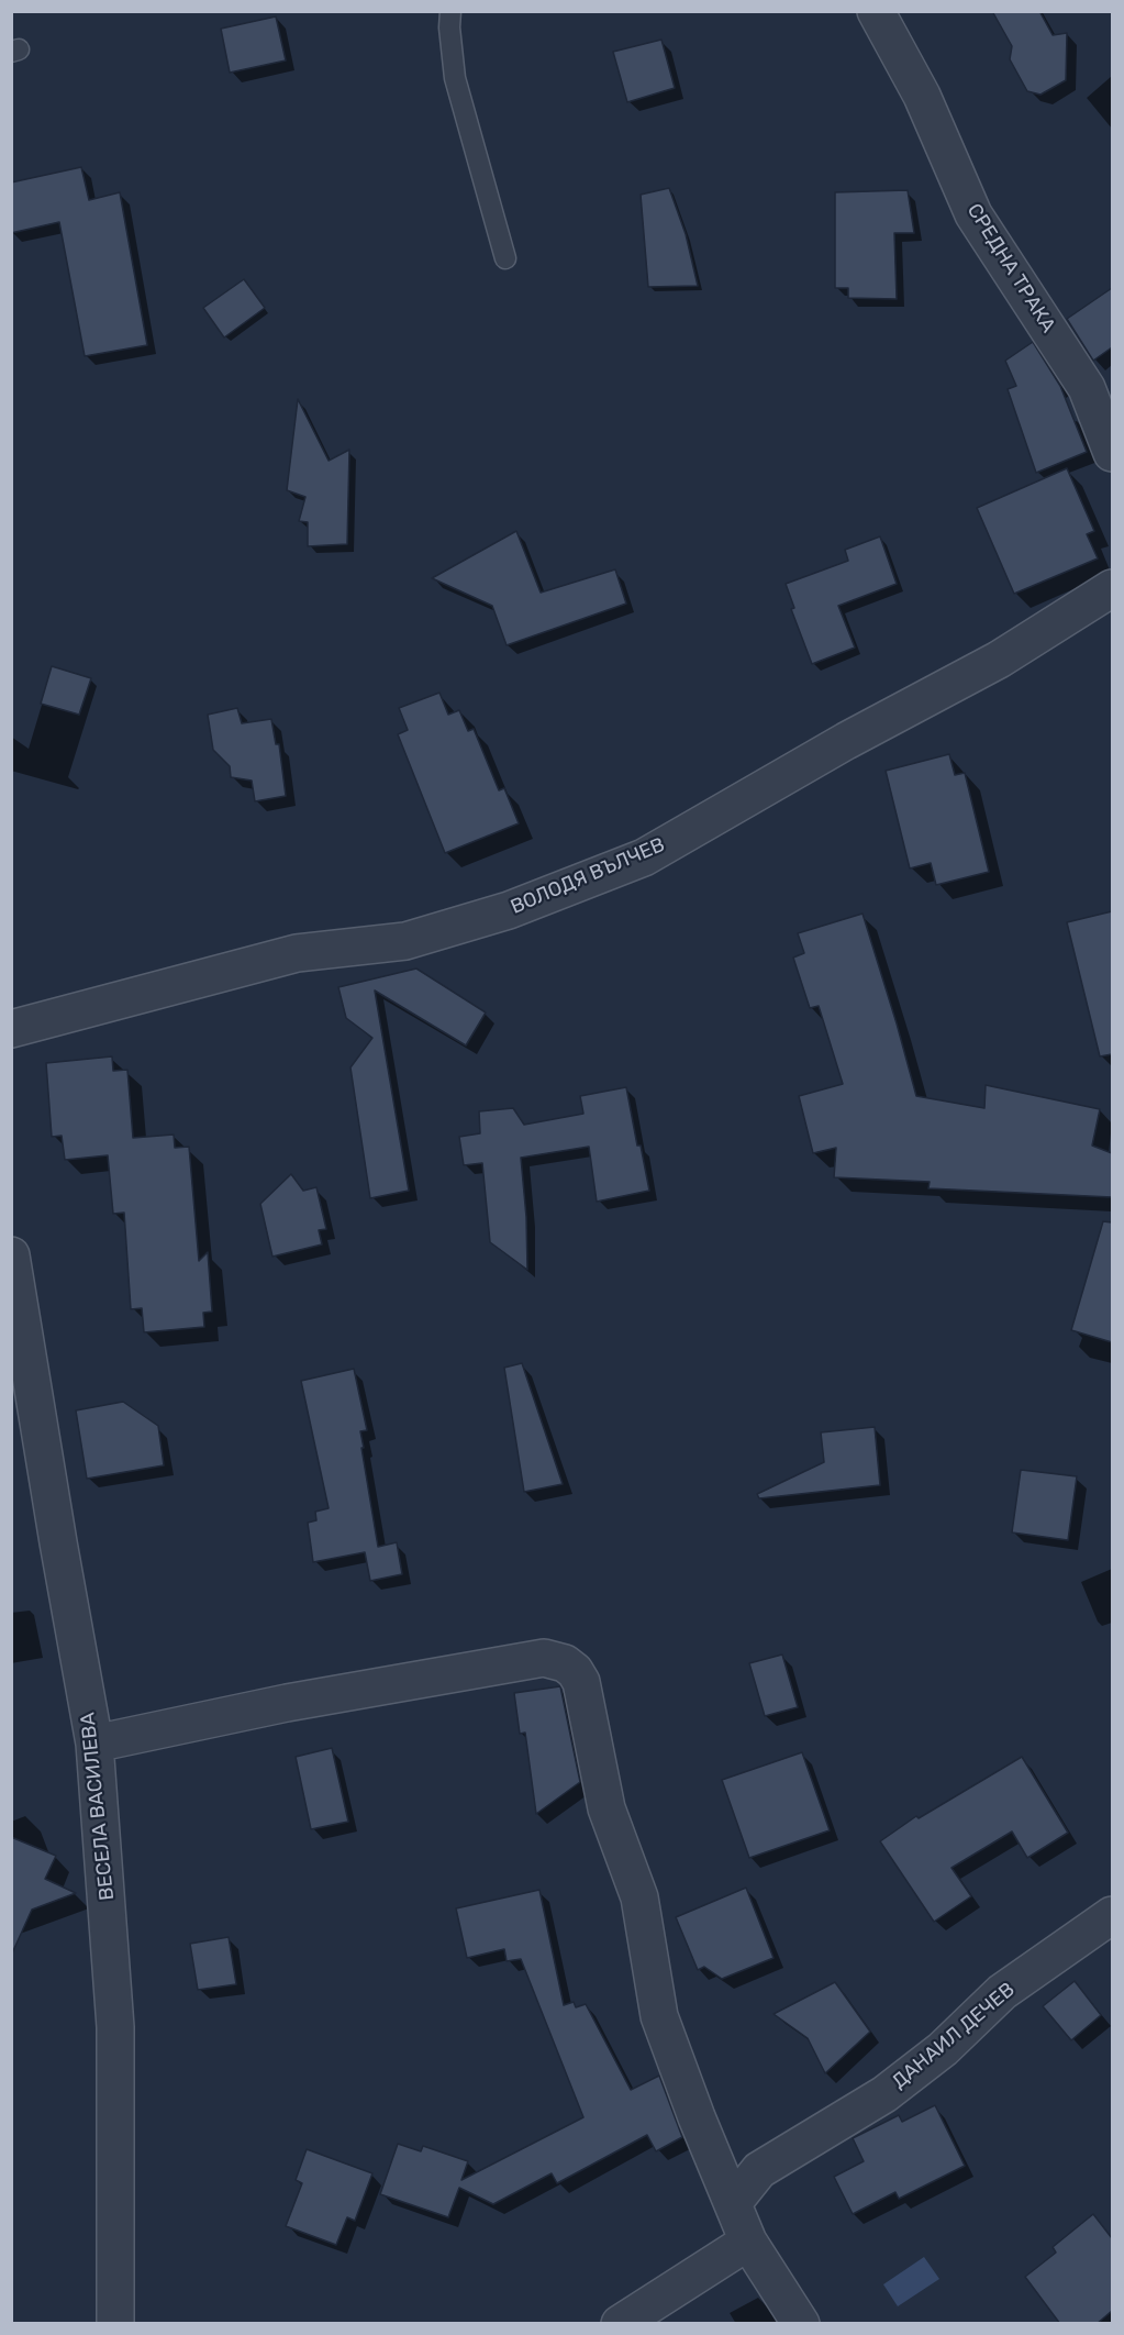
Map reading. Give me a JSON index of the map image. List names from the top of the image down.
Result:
{
  "streets": {
    "street": [
      "СРЕДНА ТРАКА",
      "ВОЛОДЯ ВЪЛЧЕВ",
      "ВЕСЕЛА ВАСИЛЕВА",
      "ДАНАИЛ ДЕЧЕВ"
    ]
  }
}
